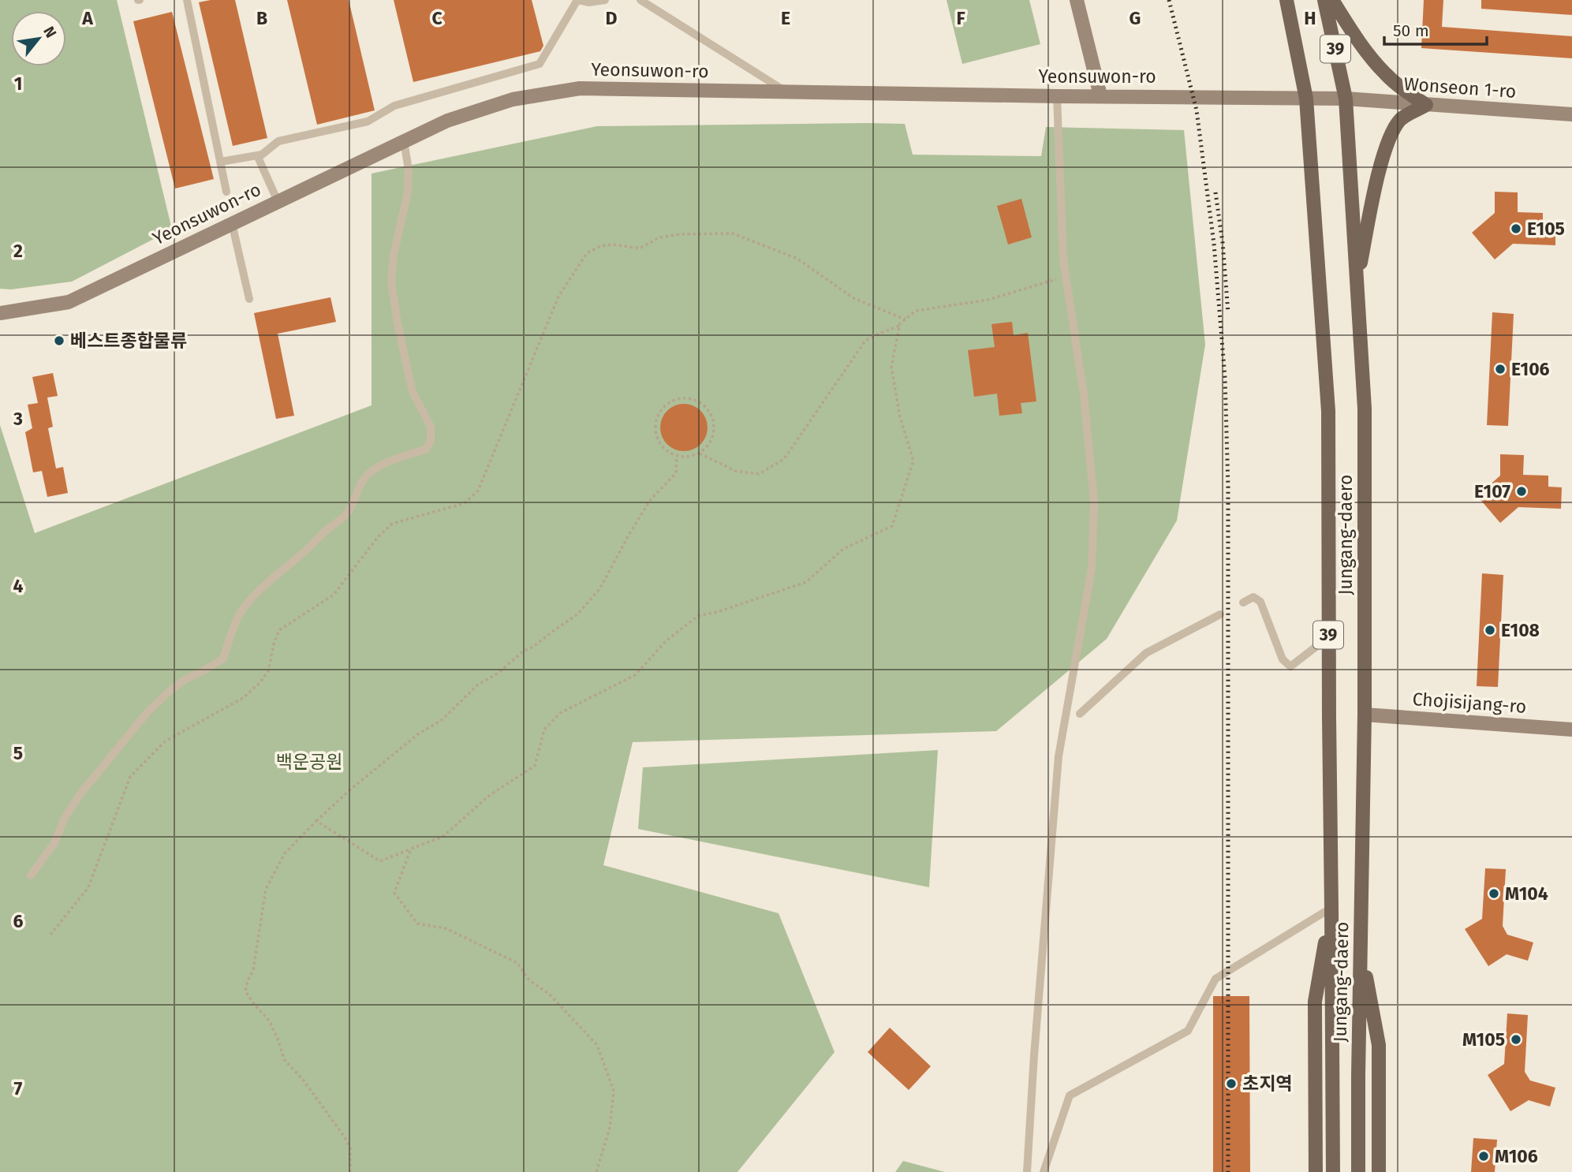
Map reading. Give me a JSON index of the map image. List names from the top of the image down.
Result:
{
  "streets": {
    "main road": ["39", "Jungang-daero"],
    "street": ["Yeonsuwon-ro", "Wonseon 1-ro", "Chojisijang-ro"]
  },
  "crossings": [
    ["Yeonsuwon-ro", "Wonseon 1-ro"],
    ["Yeonsuwon-ro", "Jungang-daero"],
    ["Wonseon 1-ro", "Jungang-daero"],
    ["Jungang-daero", "Chojisijang-ro"]
  ],
  "parks": ["백운공원"],
  "places": [
    "E105",
    "베스트종합물류",
    "E106",
    "E107",
    "E108",
    "M104",
    "M105",
    "초지역",
    "M106"
  ],
  "scale_bar": "50 m",
  "north": "top right",
  "grid": {
    "columns": [
      "A",
      "B",
      "C",
      "D",
      "E",
      "F",
      "G",
      "H"
    ],
    "rows": [
      "1",
      "2",
      "3",
      "4",
      "5",
      "6",
      "7"
    ]
  }
}
